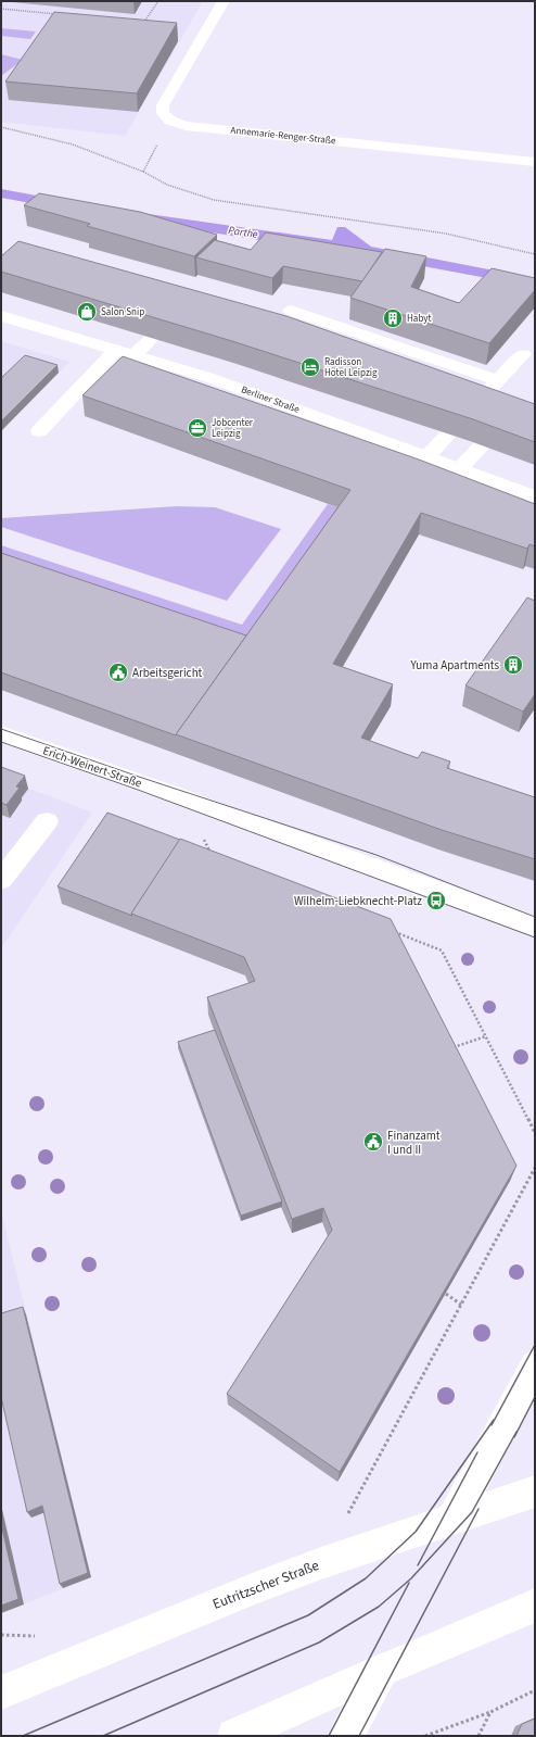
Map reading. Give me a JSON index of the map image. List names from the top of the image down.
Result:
{
  "streets": {
    "main road": [
      "Annemarie-Renger-Straße",
      "Berliner Straße",
      "Erich-Weinert-Straße",
      "Eutritzscher Straße"
    ]
  },
  "water": ["Parthe"],
  "places": {
    "shop": ["Salon Snip"],
    "building": ["Habyt", "Yuma Apartments"],
    "hotel": ["Radisson Hotel Leipzig"],
    "office": ["Jobcenter Leipzig"],
    "public building": ["Arbeitsgericht", "Finanzamt I und II"],
    "bus stop": ["Wilhelm-Liebknecht-Platz"]
  }
}
